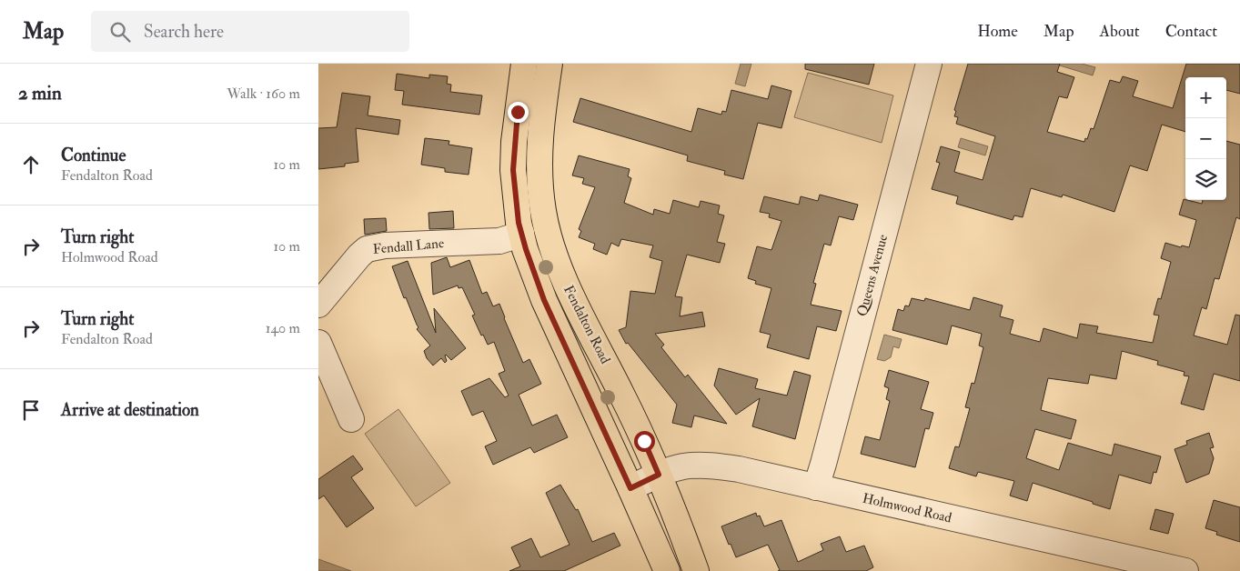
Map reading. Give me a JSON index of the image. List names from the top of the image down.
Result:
{
  "streets": {
    "main road": ["Fendalton Road"],
    "street": ["Fendall Lane", "Queens Avenue", "Holmwood Road"]
  },
  "crossings": [
    ["Fendall Lane", "Fendalton Road"],
    ["Queens Avenue", "Holmwood Road"],
    ["Fendalton Road", "Holmwood Road"]
  ],
  "page": {
    "header": "Map",
    "search": "Search here",
    "nav": [
      "Home",
      "Map",
      "About",
      "Contact"
    ],
    "heading": ["2 min", "Walk · 160 m"],
    "map_buttons": ["+", "−"],
    "list": [
      ["Continue", "Fendalton Road", "10 m"],
      ["Turn right", "Holmwood Road", "10 m"],
      ["Turn right", "Fendalton Road", "140 m"],
      "Arrive at destination"
    ]
  }
}
